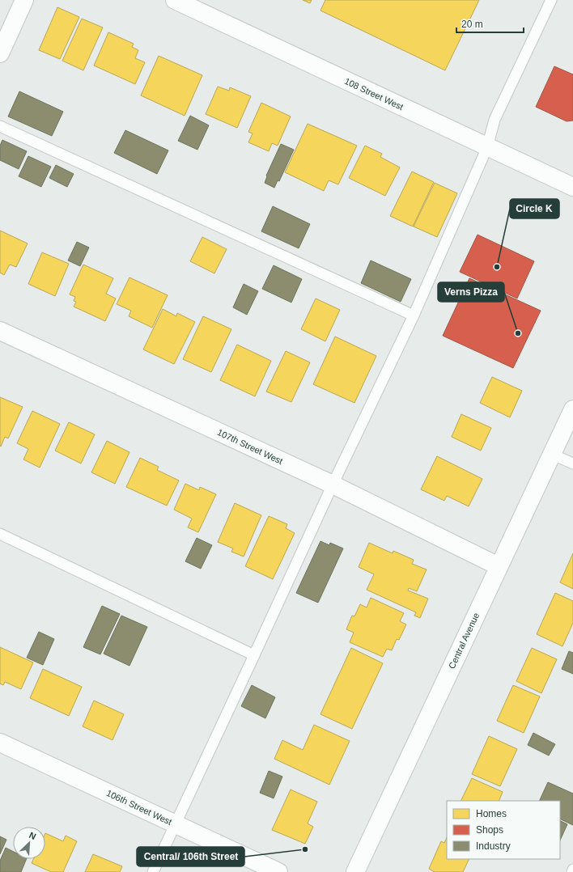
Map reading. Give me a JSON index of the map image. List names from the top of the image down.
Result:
{
  "streets": {
    "street": [
      "108 Street West",
      "107th Street West",
      "Central Avenue",
      "106th Street West"
    ]
  },
  "crossings": [
    ["107th Street West", "Central Avenue"]
  ],
  "places": ["Circle K", "Verns Pizza", "Central/ 106th Street"],
  "legend": ["Homes", "Shops", "Industry"],
  "scale_bar": "20 m",
  "north": "top right"
}
